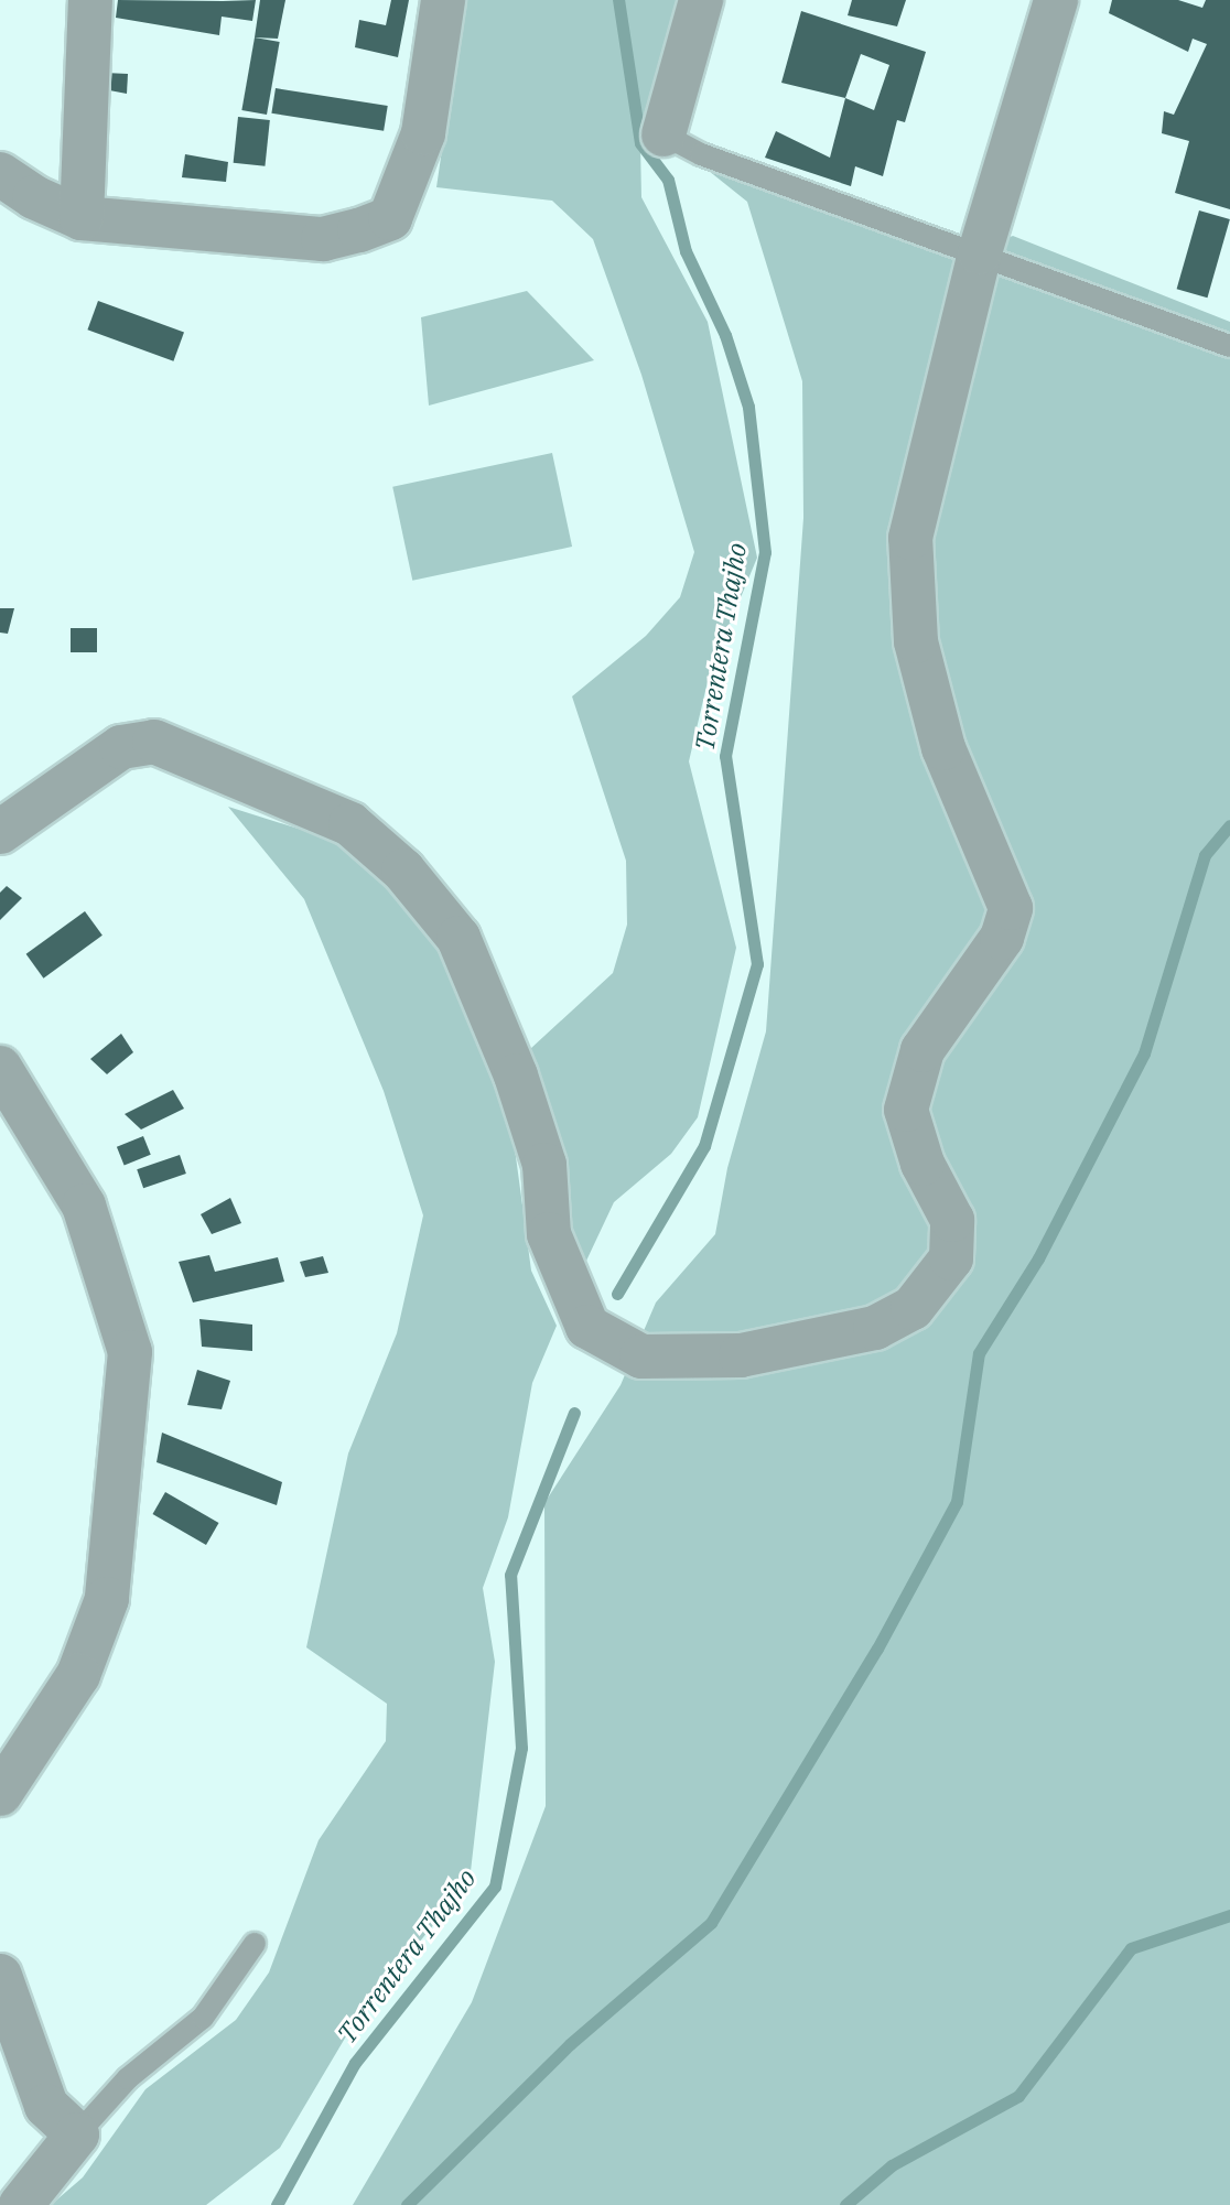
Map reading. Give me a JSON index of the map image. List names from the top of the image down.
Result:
{
  "water": ["Torrentera Thajho"]
}
